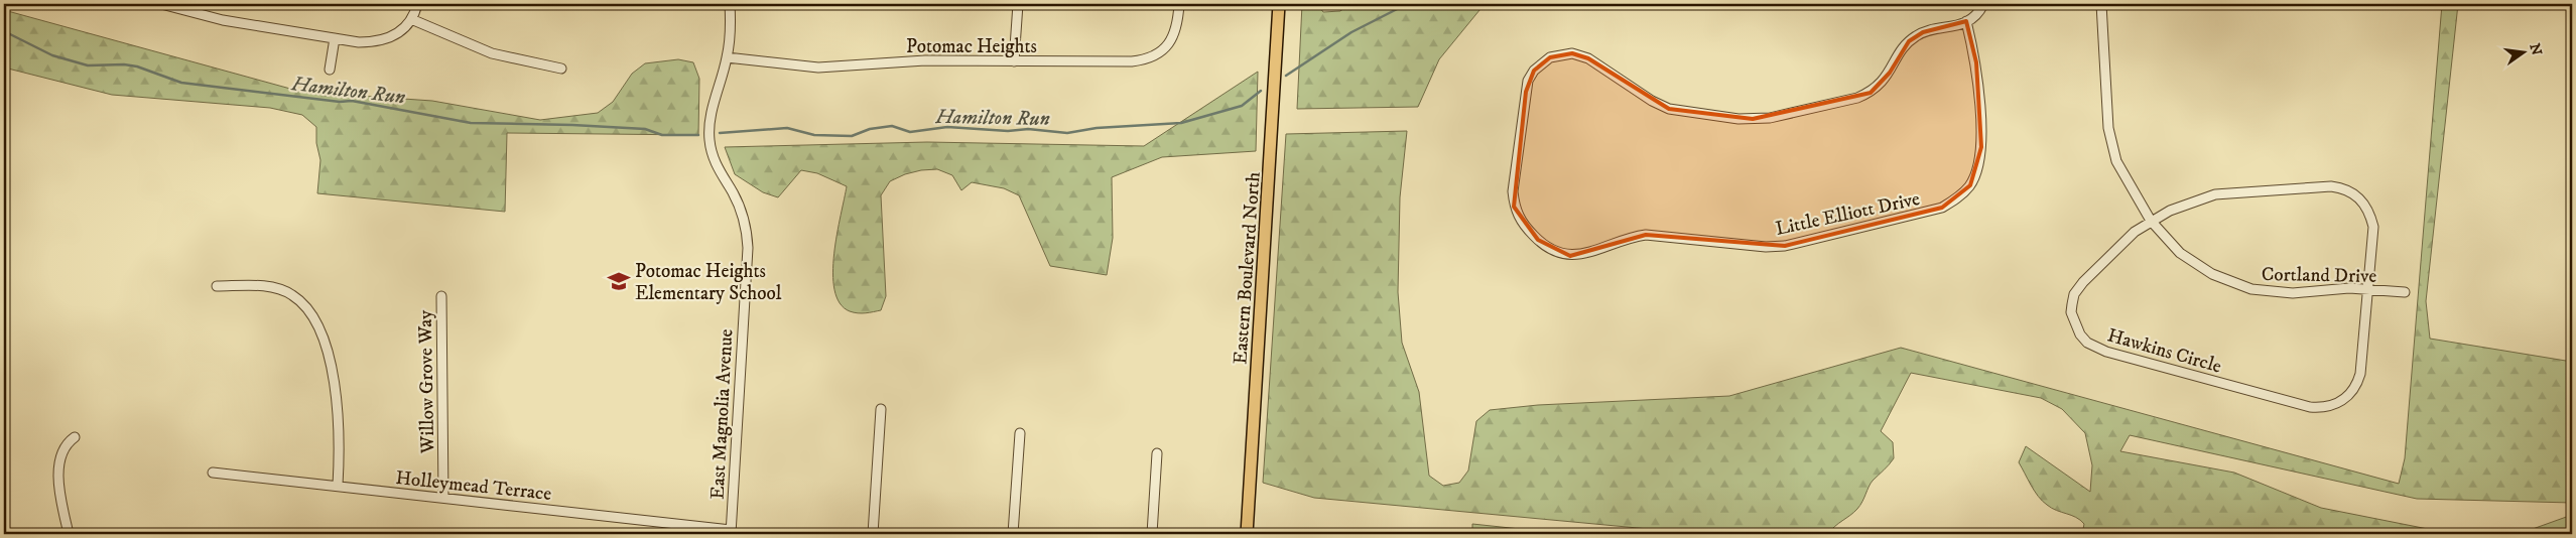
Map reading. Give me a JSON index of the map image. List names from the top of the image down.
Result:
{
  "streets": {
    "main road": ["Eastern Boulevard North"],
    "street": [
      "Potomac Heights",
      "Little Elliott Drive",
      "Cortland Drive",
      "Hawkins Circle",
      "Willow Grove Way",
      "East Magnolia Avenue",
      "Holleymead Terrace"
    ]
  },
  "crossings": [
    ["Potomac Heights", "East Magnolia Avenue"],
    ["Cortland Drive", "Hawkins Circle"],
    ["Willow Grove Way", "Holleymead Terrace"],
    ["East Magnolia Avenue", "Holleymead Terrace"]
  ],
  "water": ["Hamilton Run"],
  "places": {
    "school or university": ["Potomac Heights Elementary School"]
  },
  "north": "right"
}
